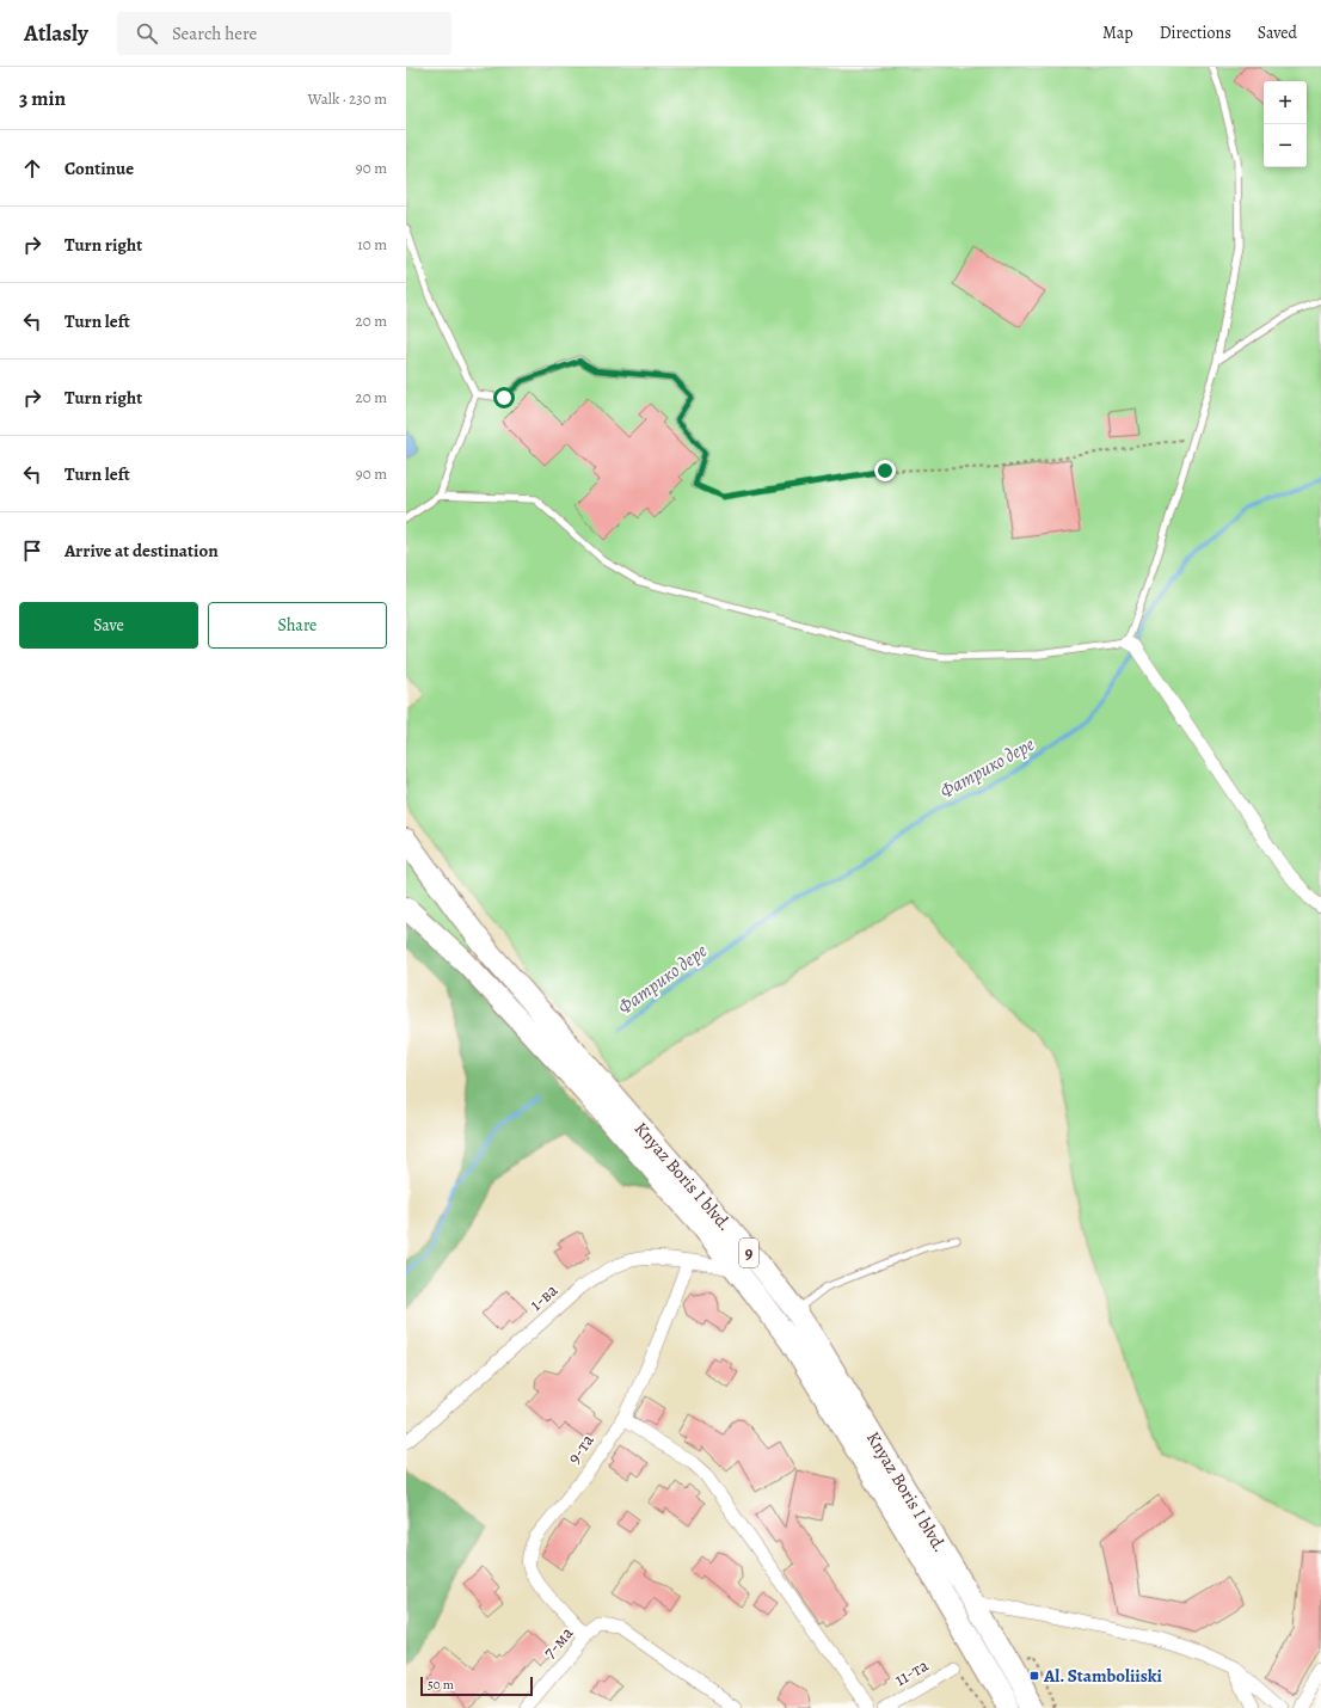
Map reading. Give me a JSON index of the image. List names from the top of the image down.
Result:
{
  "streets": {
    "highway": ["Knyaz Boris I blvd.", "9"],
    "street": [
      "1-ва",
      "9-та",
      "7-ма",
      "11-та"
    ]
  },
  "crossings": [
    ["Knyaz Boris I blvd.", "1-ва"],
    ["1-ва", "9-та"],
    ["9-та", "7-ма"]
  ],
  "water": ["Фатрико дере"],
  "places": {
    "transit": ["Al. Stamboliiski"]
  },
  "scale_bar": "50 m",
  "page": {
    "header": "Atlasly",
    "search": "Search here",
    "nav": ["Map", "Directions", "Saved"],
    "heading": ["3 min", "Walk · 230 m"],
    "map_buttons": ["+", "−"],
    "list": [
      ["Continue", "90 m"],
      ["Turn right", "10 m"],
      ["Turn left", "20 m"],
      ["Turn right", "20 m"],
      ["Turn left", "90 m"],
      "Arrive at destination"
    ],
    "buttons": ["Save", "Share"],
    "scale": "50 m"
  }
}
